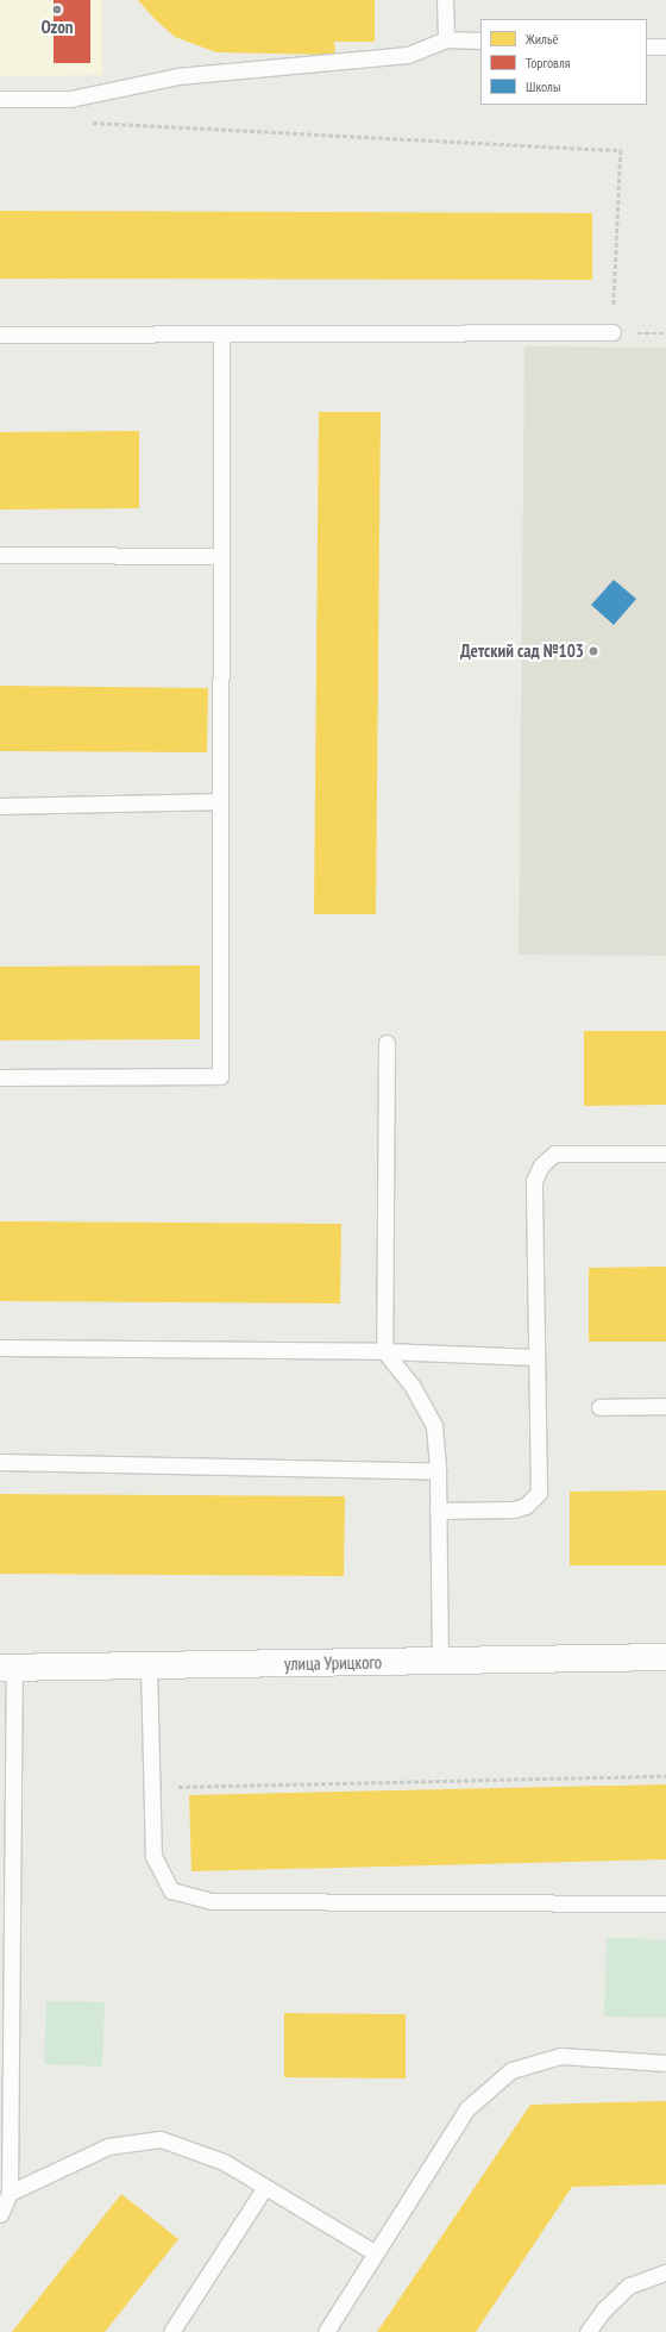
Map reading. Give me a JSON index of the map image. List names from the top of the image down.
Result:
{
  "streets": {
    "street": ["улица Урицкого"]
  },
  "places": ["Ozon", "Детский сад №103"],
  "legend": ["Жильё", "Торговля", "Школы"]
}
